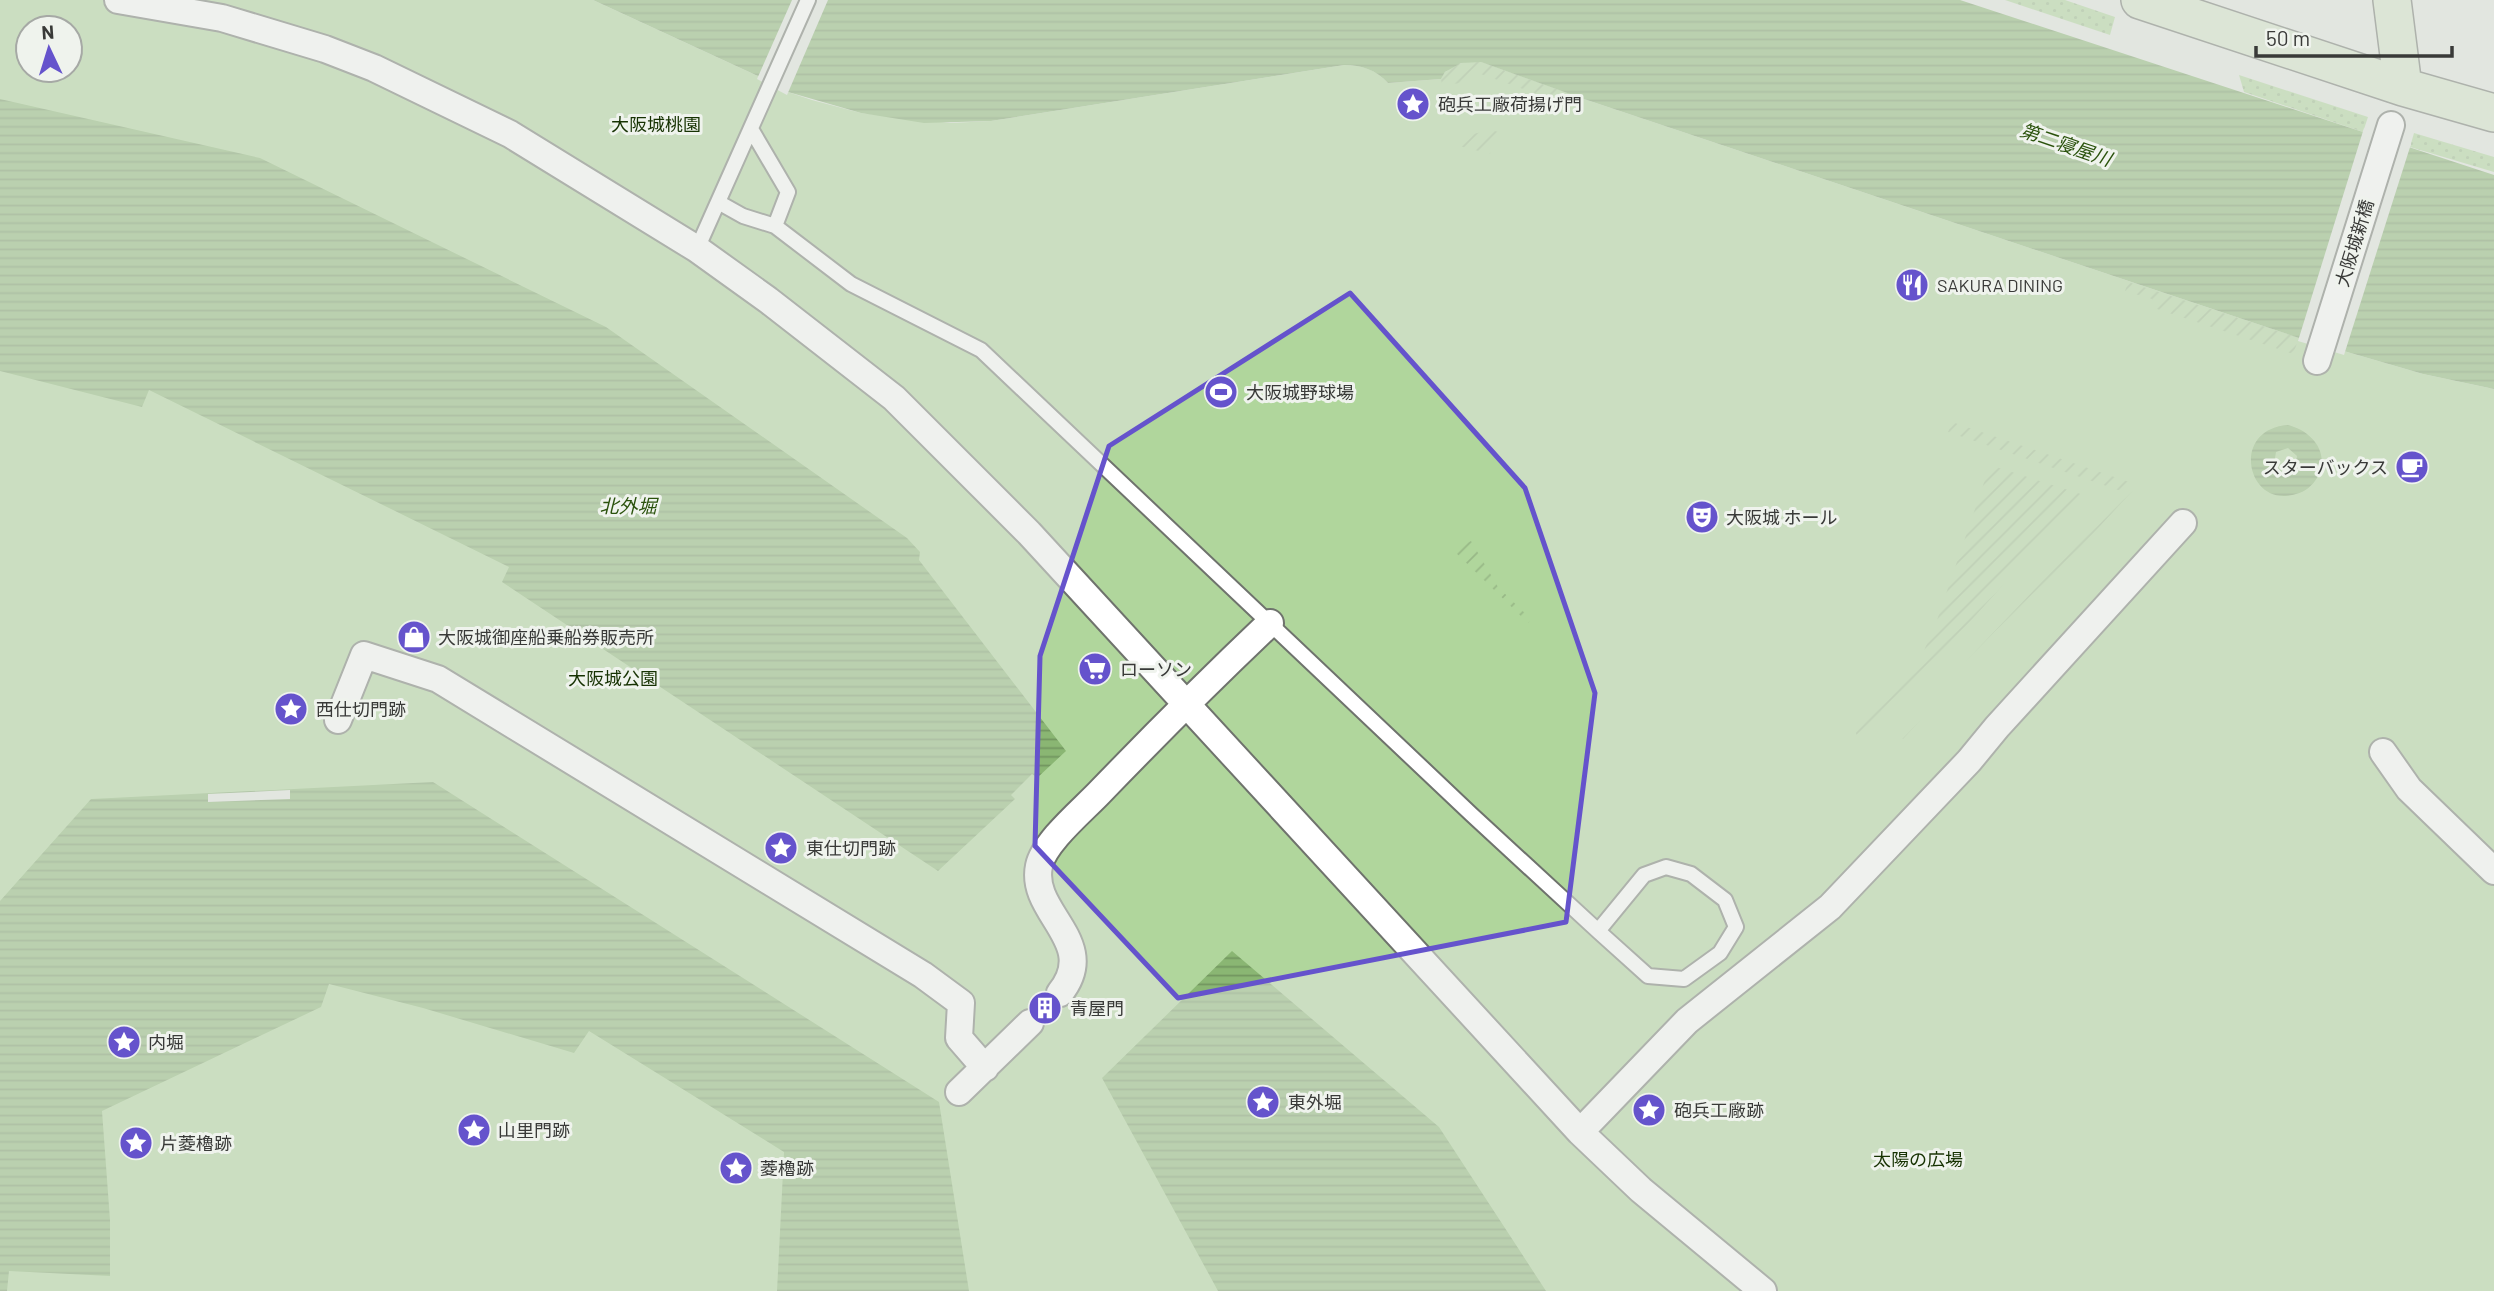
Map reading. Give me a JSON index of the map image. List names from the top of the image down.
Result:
{
  "streets": {
    "street": ["大阪城新橋"]
  },
  "water": ["第二寝屋川", "北外堀"],
  "parks": ["大阪城桃園", "大阪城公園", "太陽の広場"],
  "places": {
    "place": [
      "砲兵工廠荷揚げ門",
      "西仕切門跡",
      "東仕切門跡",
      "内堀",
      "東外堀",
      "砲兵工廠跡",
      "山里門跡",
      "片菱櫓跡",
      "菱櫓跡"
    ],
    "restaurant": ["SAKURA DINING"],
    "sports": ["大阪城野球場"],
    "cafe": ["スターバックス"],
    "theatre": ["大阪城 ホール"],
    "shop": ["大阪城御座船乗船券販売所"],
    "supermarket": ["ローソン"],
    "building": ["青屋門"]
  },
  "scale_bar": "50 m",
  "north": "top"
}
